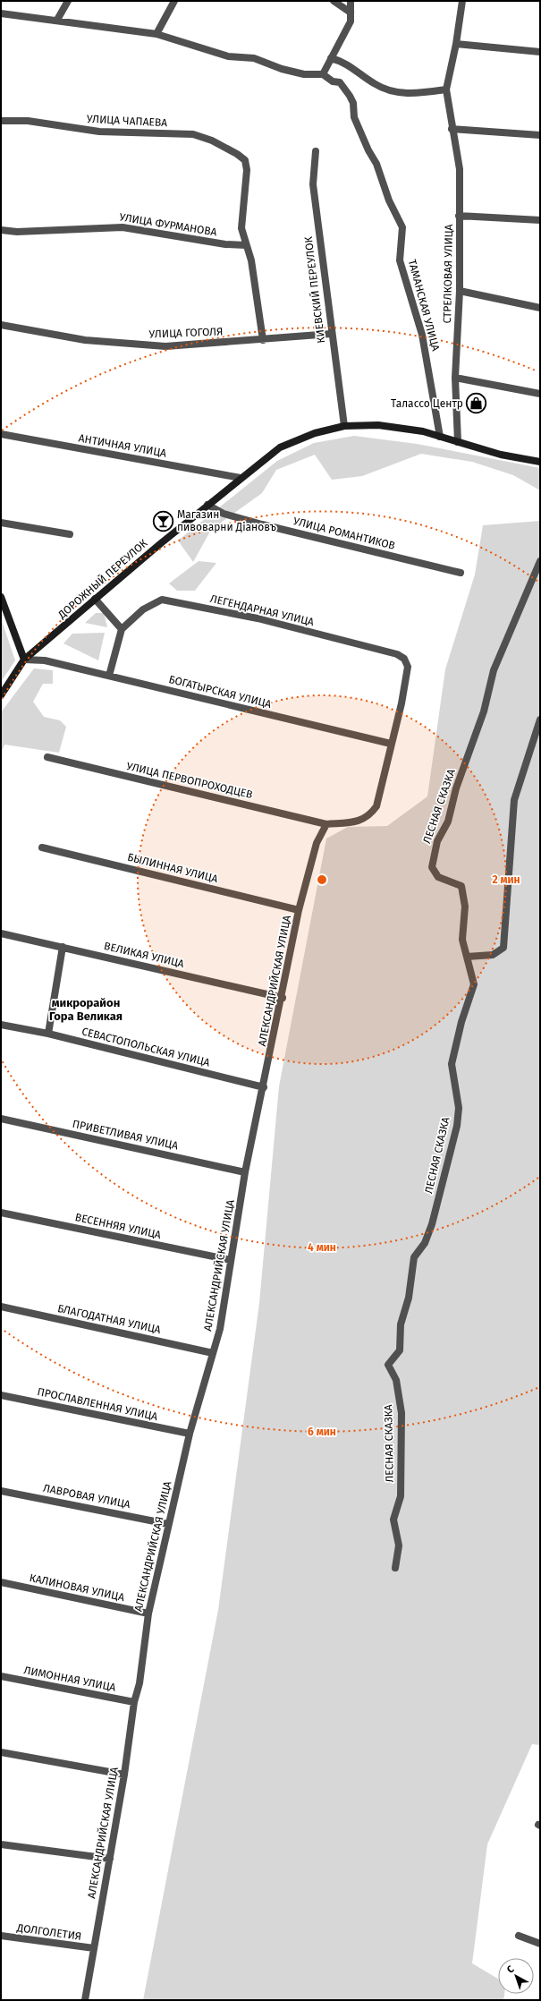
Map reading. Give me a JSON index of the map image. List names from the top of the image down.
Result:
{
  "streets": {
    "main road": ["ДОРОЖНЫЙ ПЕРЕУЛОК"],
    "street": [
      "УЛИЦА ЧАПАЕВА",
      "УЛИЦА ФУРМАНОВА",
      "СТРЕЛКОВАЯ УЛИЦА",
      "КИЕВСКИЙ ПЕРЕУЛОК",
      "ТАМАНСКАЯ УЛИЦА",
      "УЛИЦА ГОГОЛЯ",
      "АНТИЧНАЯ УЛИЦА",
      "УЛИЦА РОМАНТИКОВ",
      "ЛЕГЕНДАРНАЯ УЛИЦА",
      "БОГАТЫРСКАЯ УЛИЦА",
      "УЛИЦА ПЕРВОПРОХОДЦЕВ",
      "ЛЕСНАЯ СКАЗКА",
      "БЫЛИННАЯ УЛИЦА",
      "ВЕЛИКАЯ УЛИЦА",
      "АЛЕКСАНДРИЙСКАЯ УЛИЦА",
      "СЕВАСТОПОЛЬСКАЯ УЛИЦА",
      "ПРИВЕТЛИВАЯ УЛИЦА",
      "ВЕСЕННЯЯ УЛИЦА",
      "БЛАГОДАТНАЯ УЛИЦА",
      "ПРОСЛАВЛЕННАЯ УЛИЦА",
      "ЛАВРОВАЯ УЛИЦА",
      "КАЛИНОВАЯ УЛИЦА",
      "ЛИМОННАЯ УЛИЦА",
      "ДОЛГОЛЕТИЯ"
    ]
  },
  "crossings": [
    ["УЛИЦА ЧАПАЕВА", "УЛИЦА ФУРМАНОВА"],
    ["СТРЕЛКОВАЯ УЛИЦА", "ДОРОЖНЫЙ ПЕРЕУЛОК"],
    ["КИЕВСКИЙ ПЕРЕУЛОК", "УЛИЦА ГОГОЛЯ"],
    ["КИЕВСКИЙ ПЕРЕУЛОК", "ДОРОЖНЫЙ ПЕРЕУЛОК"],
    ["ТАМАНСКАЯ УЛИЦА", "ДОРОЖНЫЙ ПЕРЕУЛОК"],
    ["АНТИЧНАЯ УЛИЦА", "ДОРОЖНЫЙ ПЕРЕУЛОК"],
    ["УЛИЦА РОМАНТИКОВ", "ДОРОЖНЫЙ ПЕРЕУЛОК"],
    ["ДОРОЖНЫЙ ПЕРЕУЛОК", "БОГАТЫРСКАЯ УЛИЦА"],
    ["ЛЕГЕНДАРНАЯ УЛИЦА", "БОГАТЫРСКАЯ УЛИЦА"],
    ["УЛИЦА ПЕРВОПРОХОДЦЕВ", "АЛЕКСАНДРИЙСКАЯ УЛИЦА"],
    ["БЫЛИННАЯ УЛИЦА", "АЛЕКСАНДРИЙСКАЯ УЛИЦА"],
    ["ВЕЛИКАЯ УЛИЦА", "АЛЕКСАНДРИЙСКАЯ УЛИЦА"],
    ["АЛЕКСАНДРИЙСКАЯ УЛИЦА", "СЕВАСТОПОЛЬСКАЯ УЛИЦА"],
    ["АЛЕКСАНДРИЙСКАЯ УЛИЦА", "ПРИВЕТЛИВАЯ УЛИЦА"],
    ["АЛЕКСАНДРИЙСКАЯ УЛИЦА", "ВЕСЕННЯЯ УЛИЦА"],
    ["АЛЕКСАНДРИЙСКАЯ УЛИЦА", "БЛАГОДАТНАЯ УЛИЦА"],
    ["АЛЕКСАНДРИЙСКАЯ УЛИЦА", "ПРОСЛАВЛЕННАЯ УЛИЦА"],
    ["АЛЕКСАНДРИЙСКАЯ УЛИЦА", "ЛАВРОВАЯ УЛИЦА"],
    ["АЛЕКСАНДРИЙСКАЯ УЛИЦА", "КАЛИНОВАЯ УЛИЦА"],
    ["АЛЕКСАНДРИЙСКАЯ УЛИЦА", "ЛИМОННАЯ УЛИЦА"],
    ["АЛЕКСАНДРИЙСКАЯ УЛИЦА", "ДОЛГОЛЕТИЯ"]
  ],
  "districts": ["микрорайон Гора Великая"],
  "places": {
    "shop": ["Талассо Центр"],
    "bar": ["Магазин пивоварни Дiановъ"]
  },
  "north": "top left",
  "rings": ["2 мин", "4 мин", "6 мин"]
}
